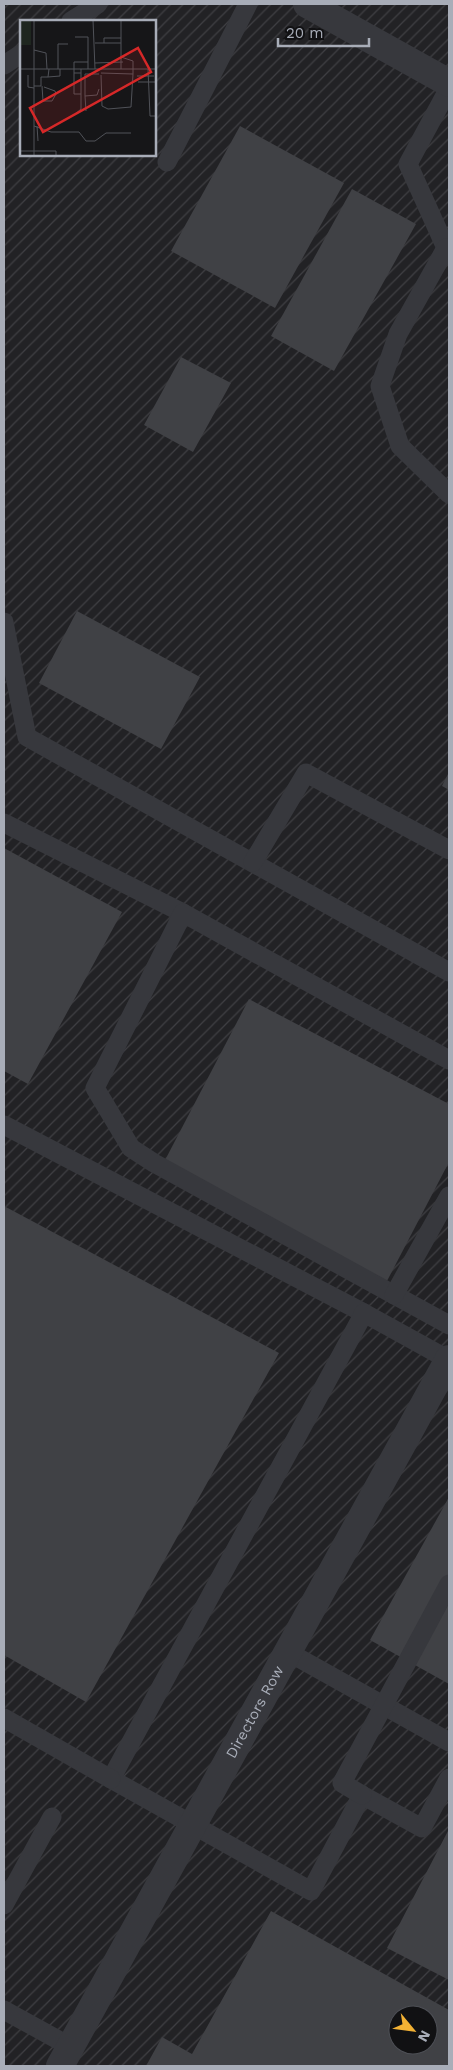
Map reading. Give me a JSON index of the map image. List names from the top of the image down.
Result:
{
  "streets": {
    "street": ["Directors Row"]
  },
  "scale_bar": "20 m",
  "north": "bottom right"
}
